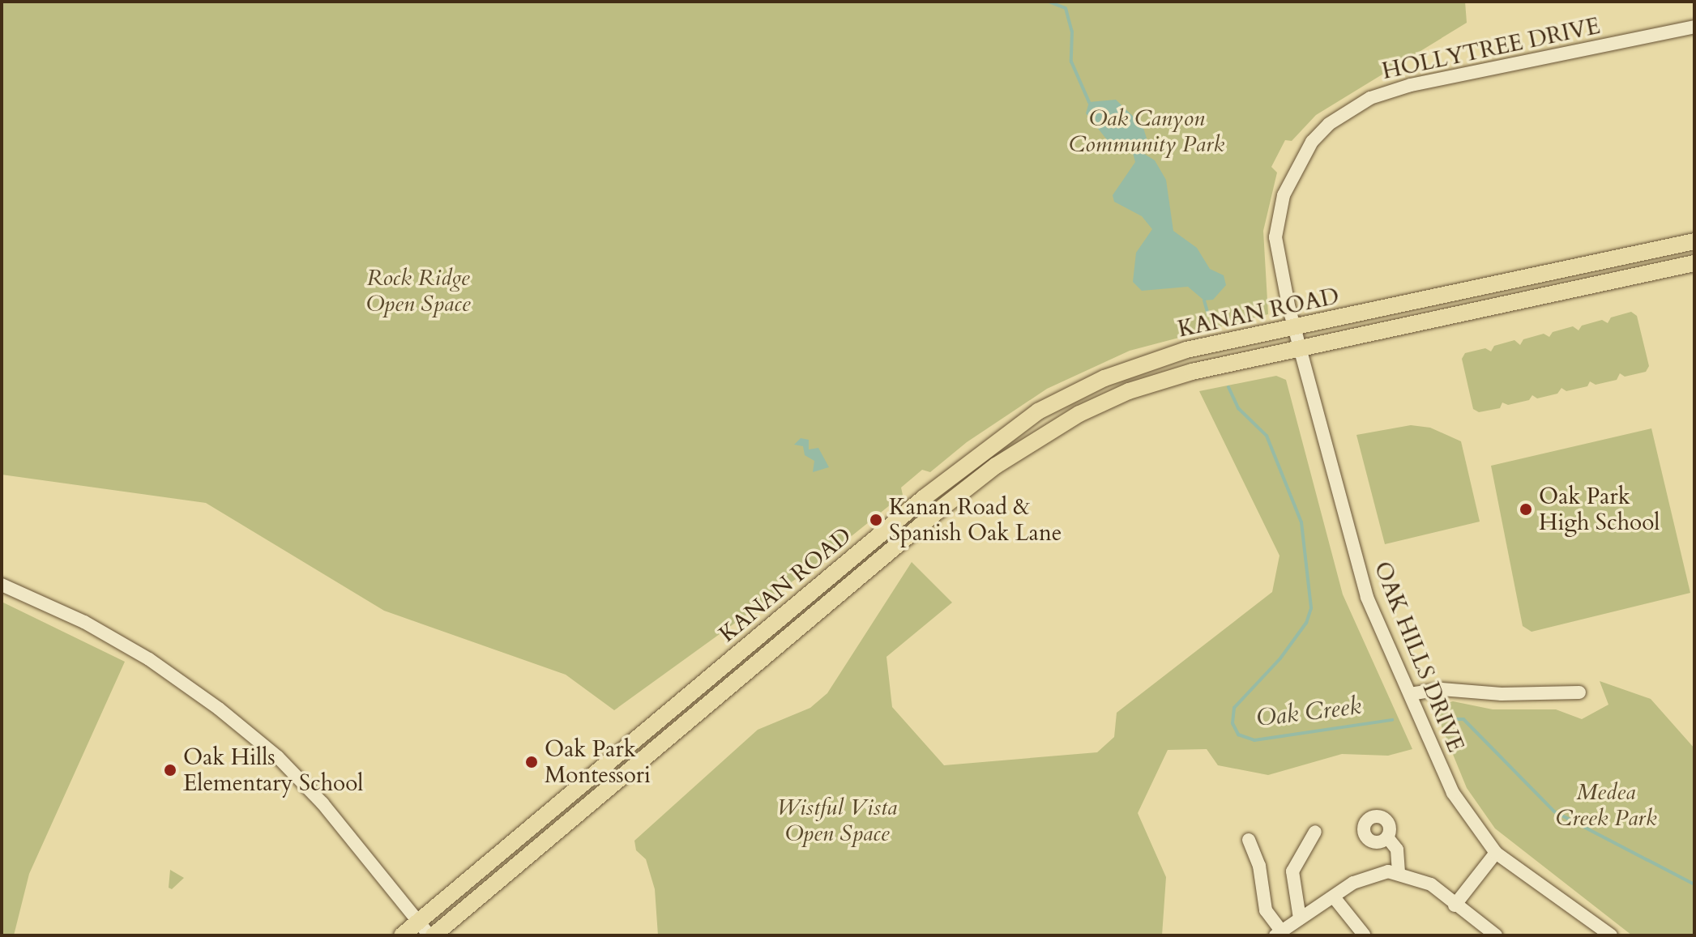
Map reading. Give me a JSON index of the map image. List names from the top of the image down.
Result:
{
  "streets": {
    "main road": ["KANAN ROAD"],
    "street": ["HOLLYTREE DRIVE", "OAK HILLS DRIVE"]
  },
  "crossings": [
    ["HOLLYTREE DRIVE", "KANAN ROAD"],
    ["HOLLYTREE DRIVE", "OAK HILLS DRIVE"],
    ["KANAN ROAD", "OAK HILLS DRIVE"]
  ],
  "water": ["Oak Creek"],
  "parks": [
    "Oak Canyon Community Park",
    "Rock Ridge Open Space",
    "Medea Creek Park",
    "Wistful Vista Open Space"
  ],
  "places": [
    "Oak Park High School",
    "Kanan Road & Spanish Oak Lane",
    "Oak Park Montessori",
    "Oak Hills Elementary School"
  ]
}
